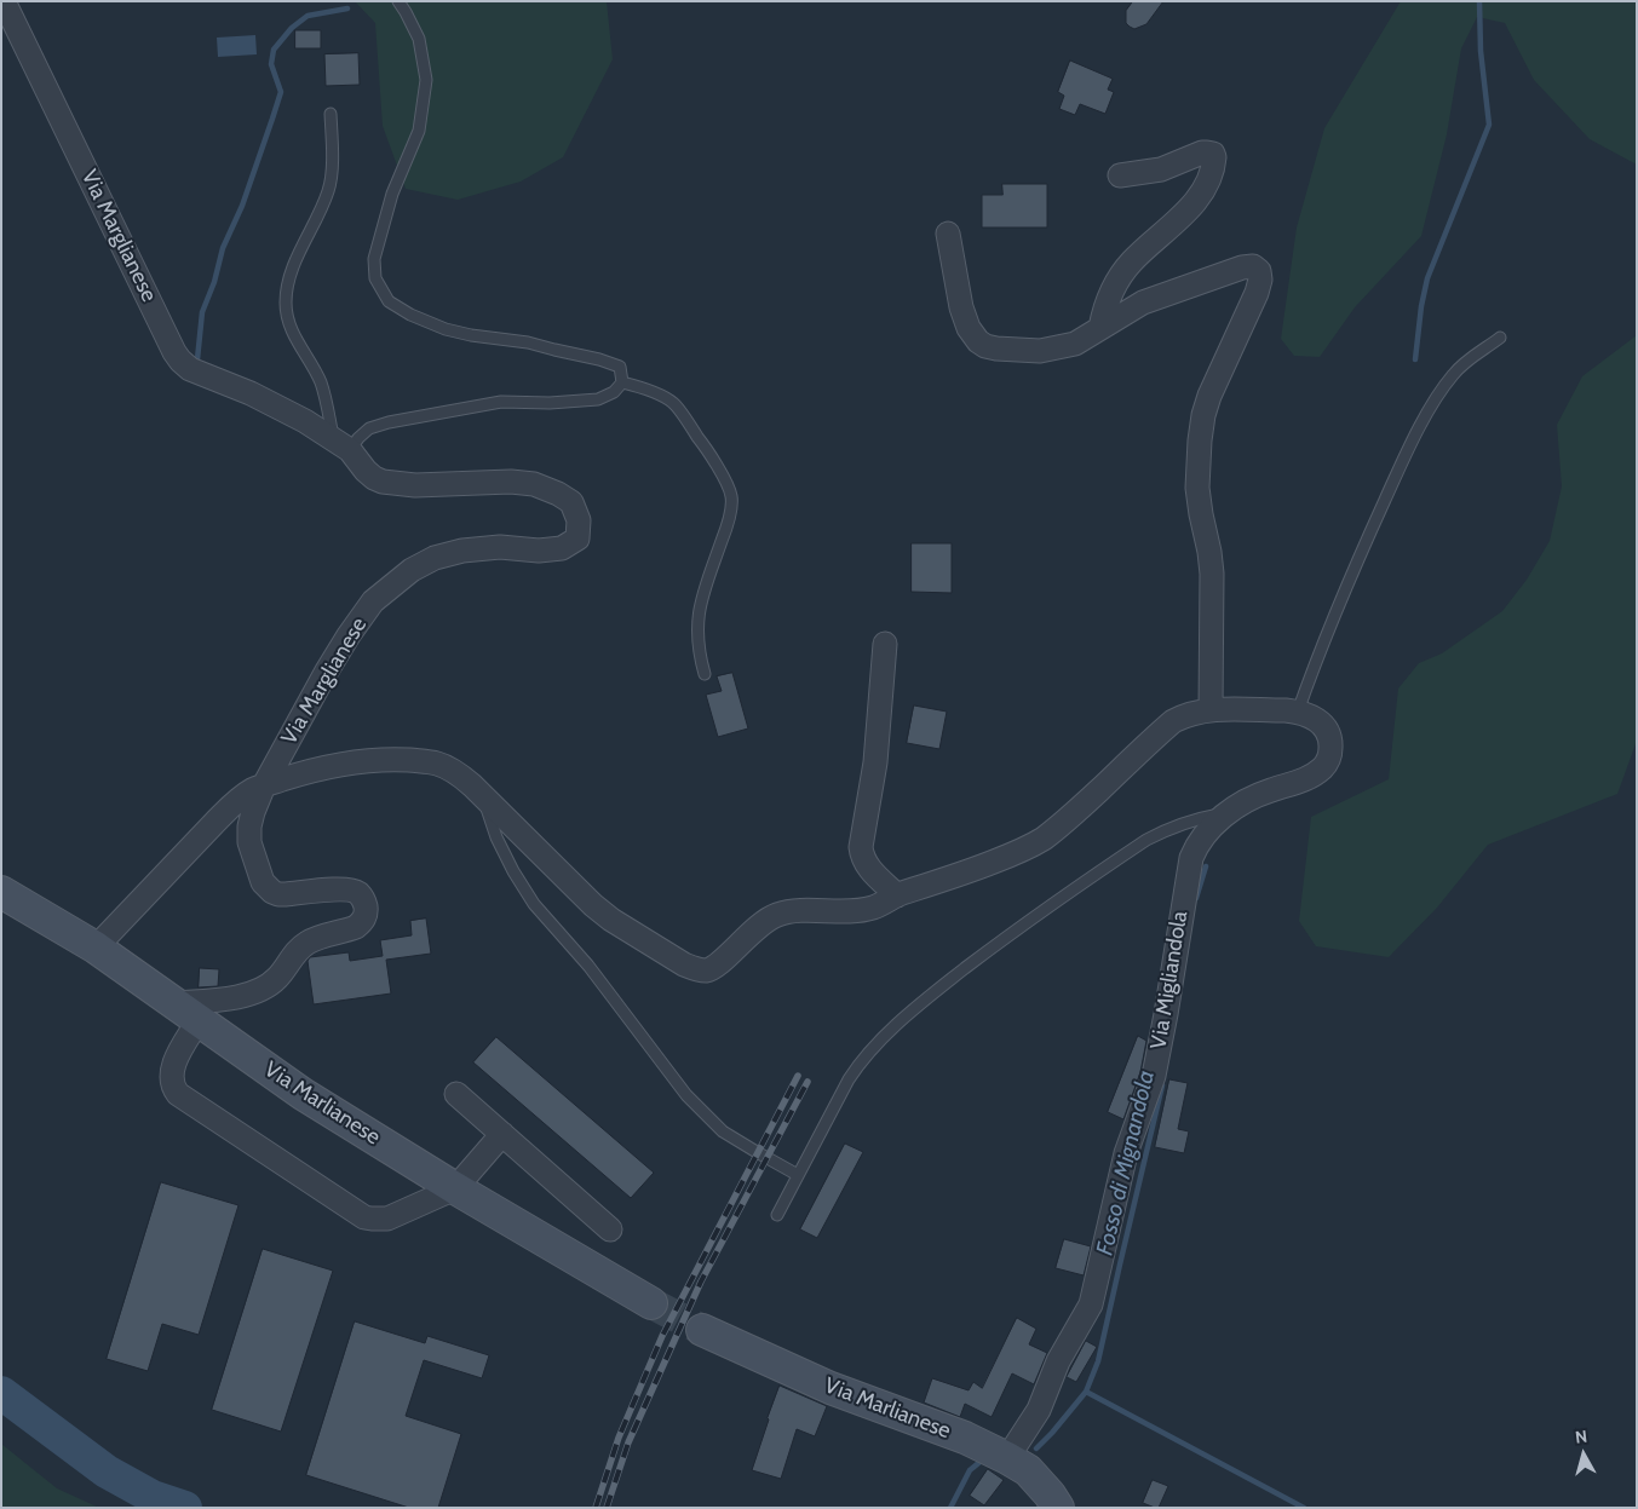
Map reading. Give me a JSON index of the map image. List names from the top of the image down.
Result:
{
  "streets": {
    "street": ["Via Marglianese", "Via Migliandola", "Via Marlianese"]
  },
  "crossings": [
    ["Via Marglianese", "Via Marlianese"],
    ["Via Migliandola", "Via Marlianese"]
  ],
  "water": ["Fosso di Mignandola"],
  "north": "top"
}
